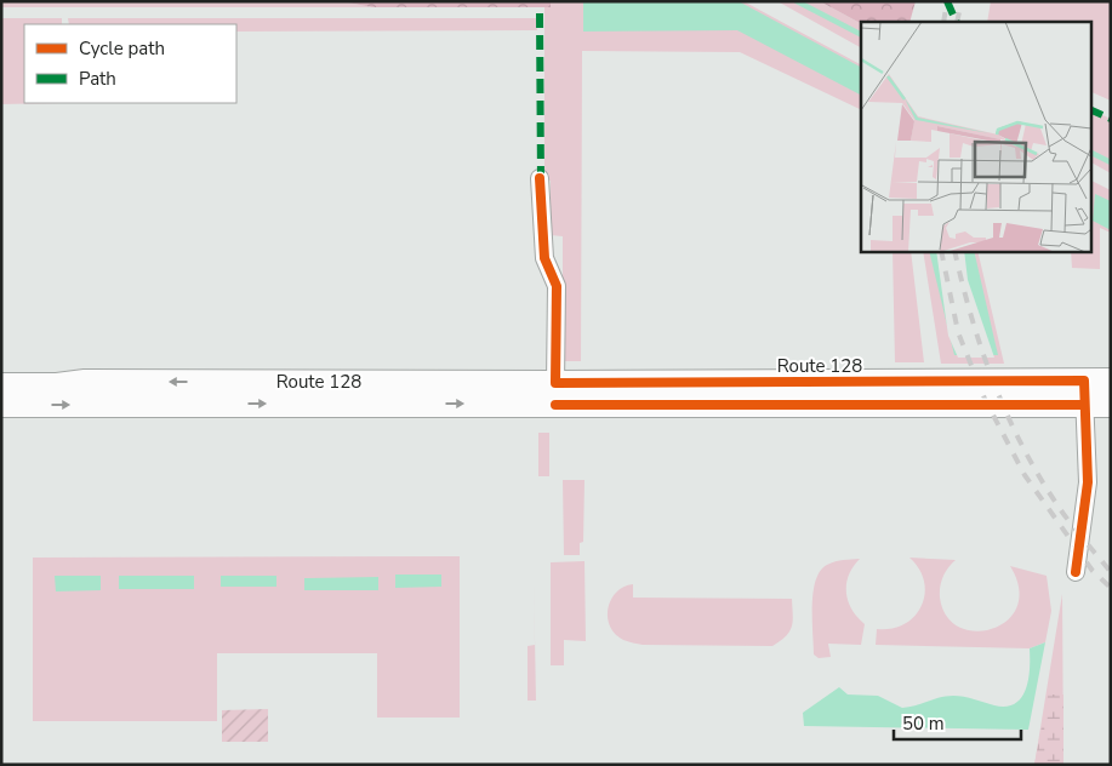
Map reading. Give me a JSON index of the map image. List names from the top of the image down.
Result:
{
  "streets": {
    "main road": ["Route 128"]
  },
  "legend": ["Cycle path", "Path"],
  "scale_bar": "50 m"
}
